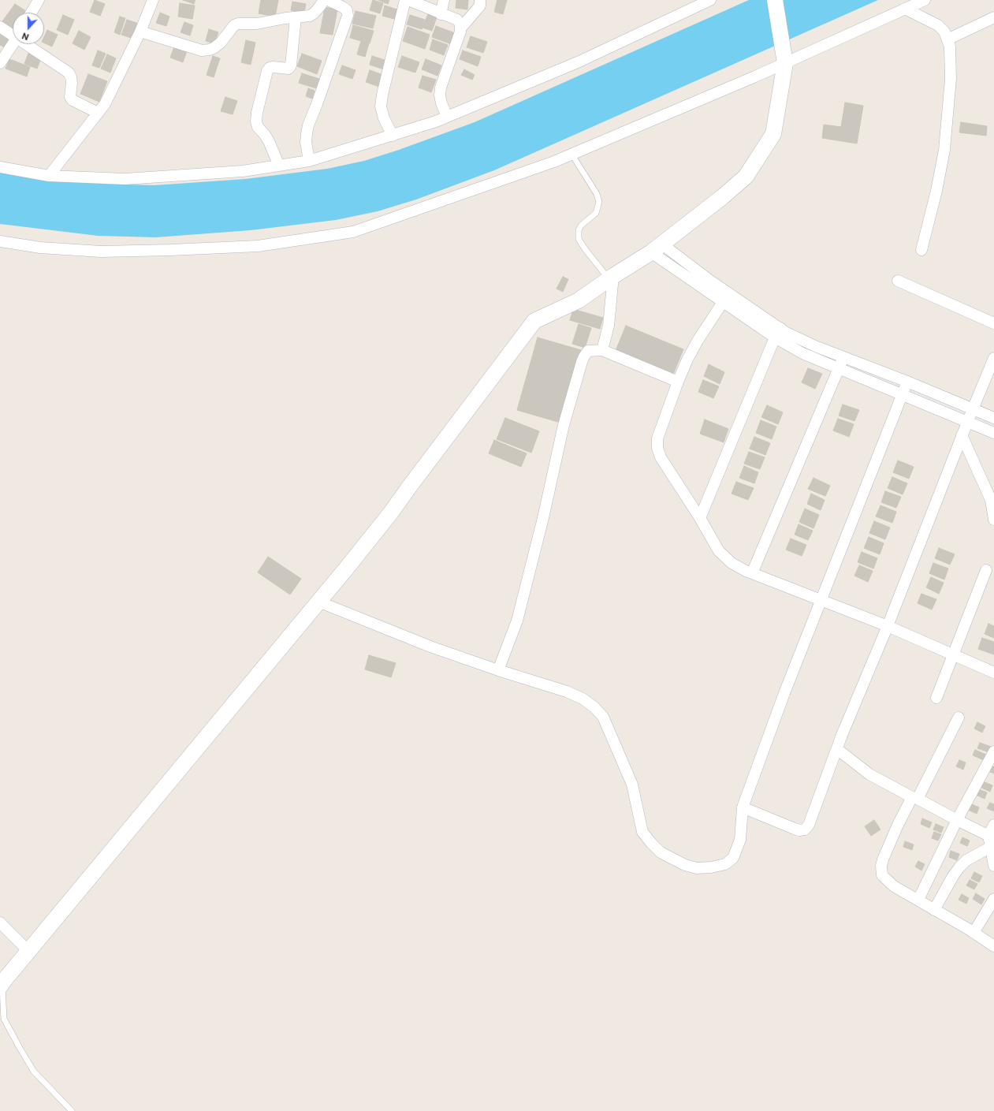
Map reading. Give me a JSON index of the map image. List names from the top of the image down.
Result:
{
  "north": "bottom"
}
